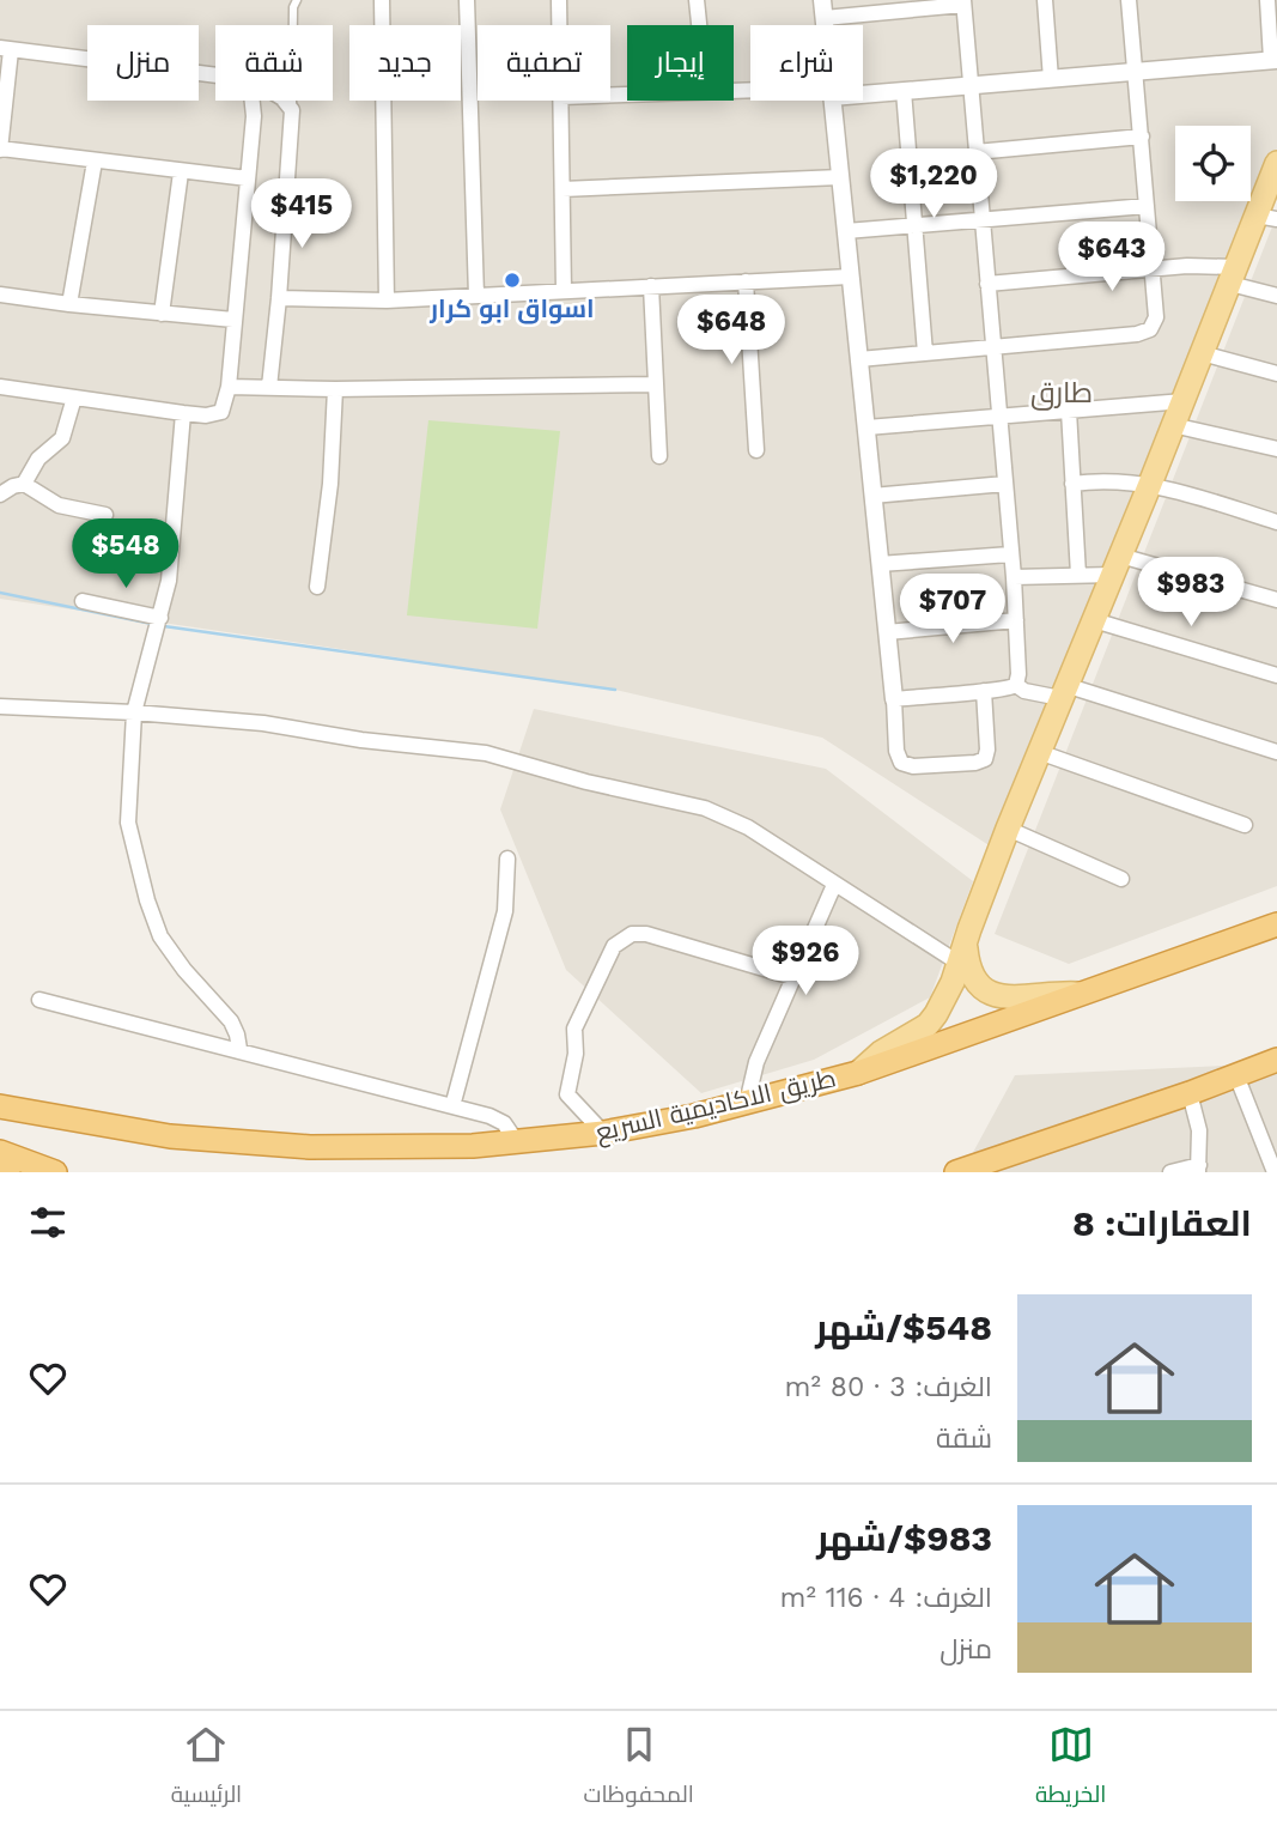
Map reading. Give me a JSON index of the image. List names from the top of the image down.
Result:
{
  "streets": {
    "highway": ["طريق الاكاديمية السريع"]
  },
  "districts": ["طارق"],
  "places": ["اسواق ابو كرار"],
  "page": {
    "chip": [
      "شراء",
      "إيجار",
      "تصفية",
      "جديد",
      "شقة",
      "منزل"
    ],
    "price": [
      "$1,220",
      "$415",
      "$643",
      "$648",
      "$548",
      "$983",
      "$707",
      "$926"
    ],
    "heading": "العقارات: 8",
    "list": [
      {
        "name": "$548/شهر",
        "note": "الغرف: 3 · 80 m² · شقة"
      },
      {
        "name": "$983/شهر",
        "note": "الغرف: 4 · 116 m² · منزل"
      }
    ],
    "tabs": ["الخريطة", "المحفوظات", "الرئيسية"]
  }
}
